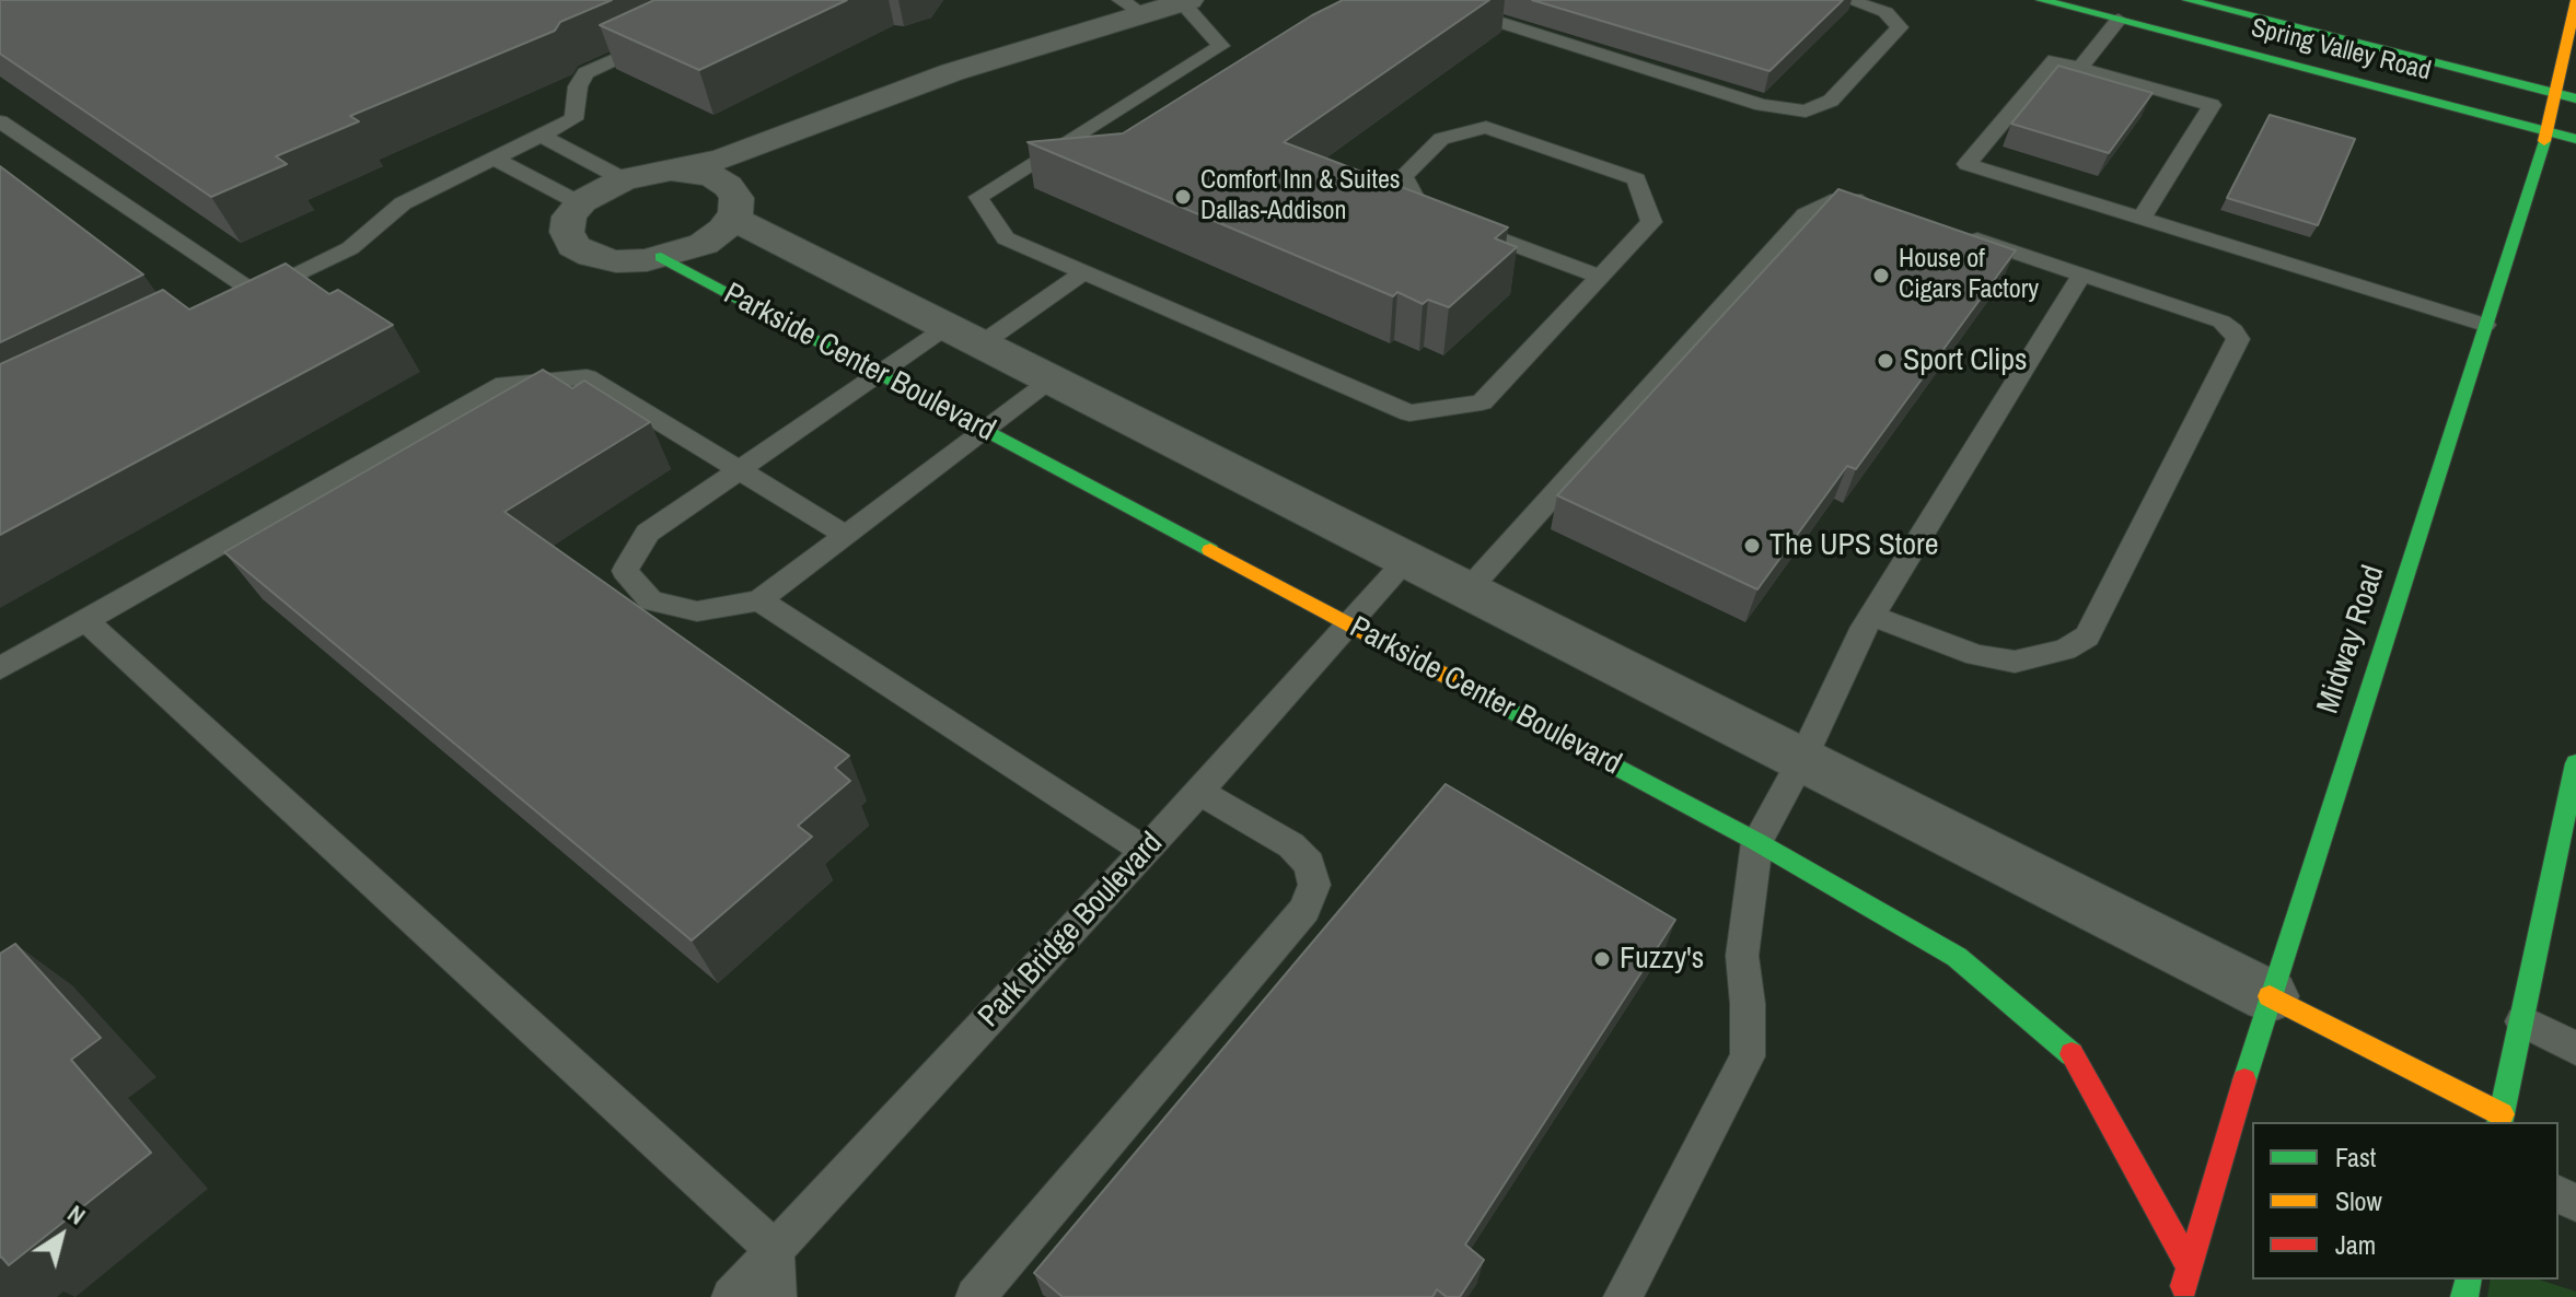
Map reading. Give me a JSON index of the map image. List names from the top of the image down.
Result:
{
  "streets": {
    "main road": ["Spring Valley Road", "Parkside Center Boulevard", "Midway Road"],
    "lane": ["Park Bridge Boulevard"]
  },
  "crossings": [
    ["Spring Valley Road", "Midway Road"],
    ["Parkside Center Boulevard", "Midway Road"],
    ["Parkside Center Boulevard", "Park Bridge Boulevard"]
  ],
  "places": [
    "Comfort Inn & Suites Dallas-Addison",
    "House of Cigars Factory",
    "Sport Clips",
    "The UPS Store",
    "Fuzzy's"
  ],
  "legend": ["Fast", "Slow", "Jam"],
  "north": "top right"
}
